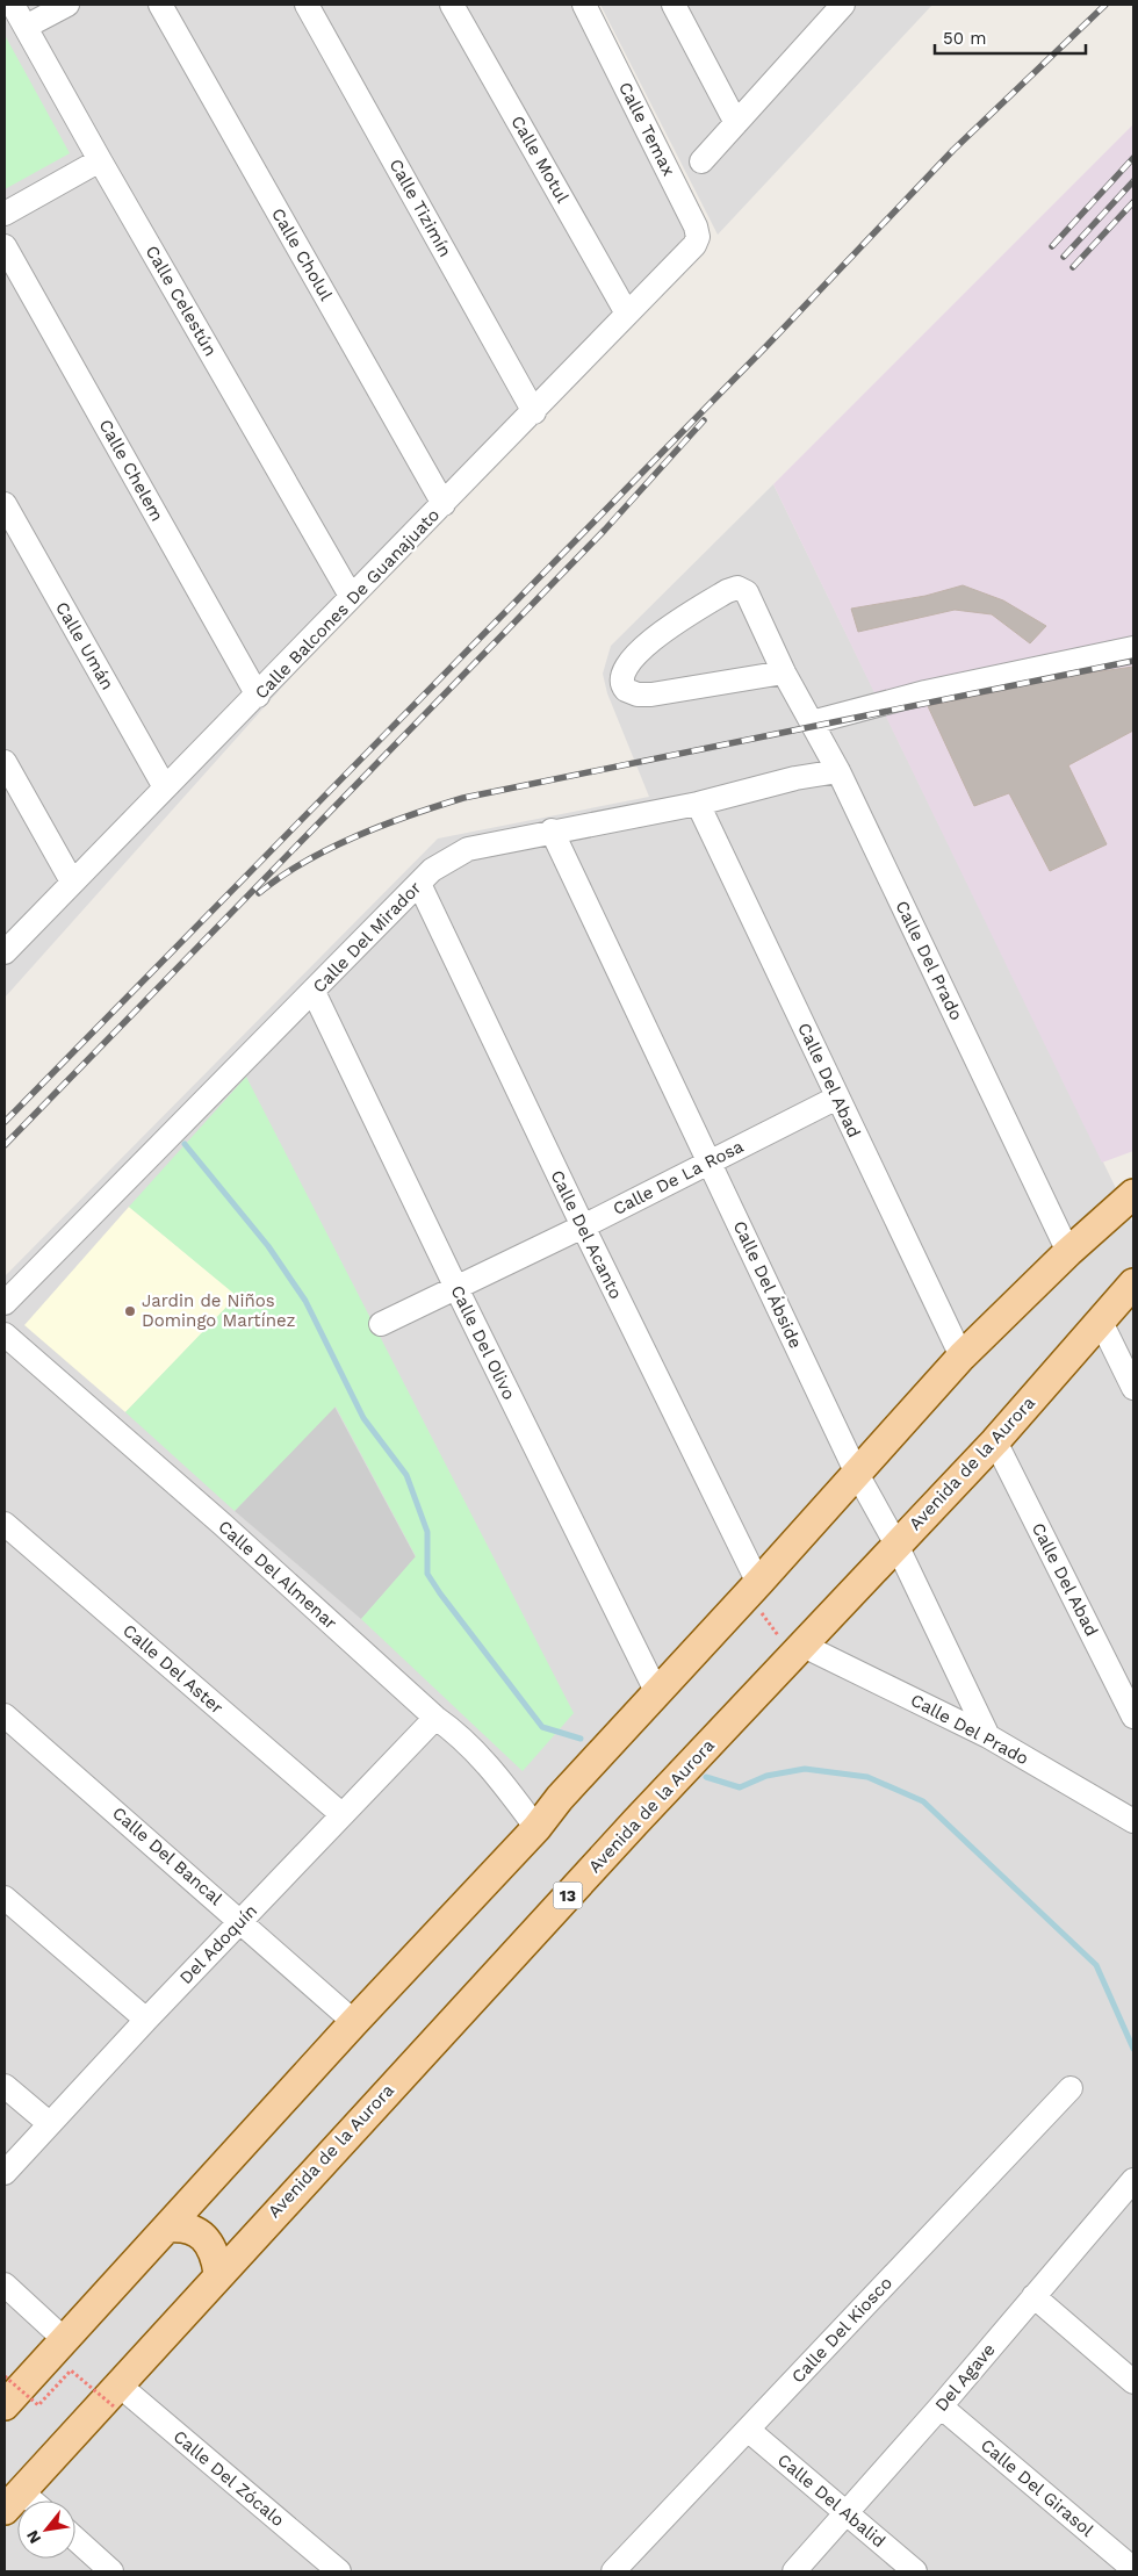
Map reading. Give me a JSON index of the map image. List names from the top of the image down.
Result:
{
  "streets": {
    "main road": ["Avenida de la Aurora", "13"],
    "street": [
      "Calle Temax",
      "Calle Motul",
      "Calle Tizimín",
      "Calle Cholul",
      "Calle Celestún",
      "Calle Chelem",
      "Calle Balcones De Guanajuato",
      "Calle Umán",
      "Calle Del Mirador",
      "Calle Del Prado",
      "Calle Del Abad",
      "Calle De La Rosa",
      "Calle Del Acanto",
      "Calle Del Ábside",
      "Calle Del Olivo",
      "Calle Del Almenar",
      "Calle Del Aster",
      "Calle Del Bancal",
      "Del Adoquín",
      "Calle Del Kiosco",
      "Del Agave",
      "Calle Del Zócalo",
      "Calle Del Girasol",
      "Calle Del Abalid"
    ]
  },
  "crossings": [
    ["Calle Temax", "Calle Balcones De Guanajuato"],
    ["Calle Motul", "Calle Balcones De Guanajuato"],
    ["Calle Tizimín", "Calle Balcones De Guanajuato"],
    ["Calle Cholul", "Calle Balcones De Guanajuato"],
    ["Calle Celestún", "Calle Balcones De Guanajuato"],
    ["Calle Chelem", "Calle Balcones De Guanajuato"],
    ["Calle Balcones De Guanajuato", "Calle Umán"],
    ["Calle Del Mirador", "Calle Del Prado"],
    ["Calle Del Mirador", "Calle Del Abad"],
    ["Calle Del Mirador", "Calle Del Acanto"],
    ["Calle Del Mirador", "Calle Del Ábside"],
    ["Calle Del Mirador", "Calle Del Olivo"],
    ["Calle Del Prado", "Calle Del Ábside"],
    ["Calle Del Prado", "Avenida de la Aurora"],
    ["Calle Del Abad", "Calle De La Rosa"],
    ["Calle Del Abad", "Avenida de la Aurora"],
    ["Calle De La Rosa", "Calle Del Acanto"],
    ["Calle De La Rosa", "Calle Del Ábside"],
    ["Calle De La Rosa", "Calle Del Olivo"],
    ["Calle Del Ábside", "Avenida de la Aurora"],
    ["Avenida de la Aurora", "Calle Del Zócalo"],
    ["Calle Del Almenar", "Del Adoquín"],
    ["Calle Del Aster", "Del Adoquín"],
    ["Calle Del Bancal", "Del Adoquín"],
    ["Calle Del Kiosco", "Calle Del Abalid"],
    ["Del Agave", "Calle Del Girasol"],
    ["Del Agave", "Calle Del Abalid"]
  ],
  "places": ["Jardin de Niños Domingo Martínez"],
  "scale_bar": "50 m",
  "north": "bottom left"
}
